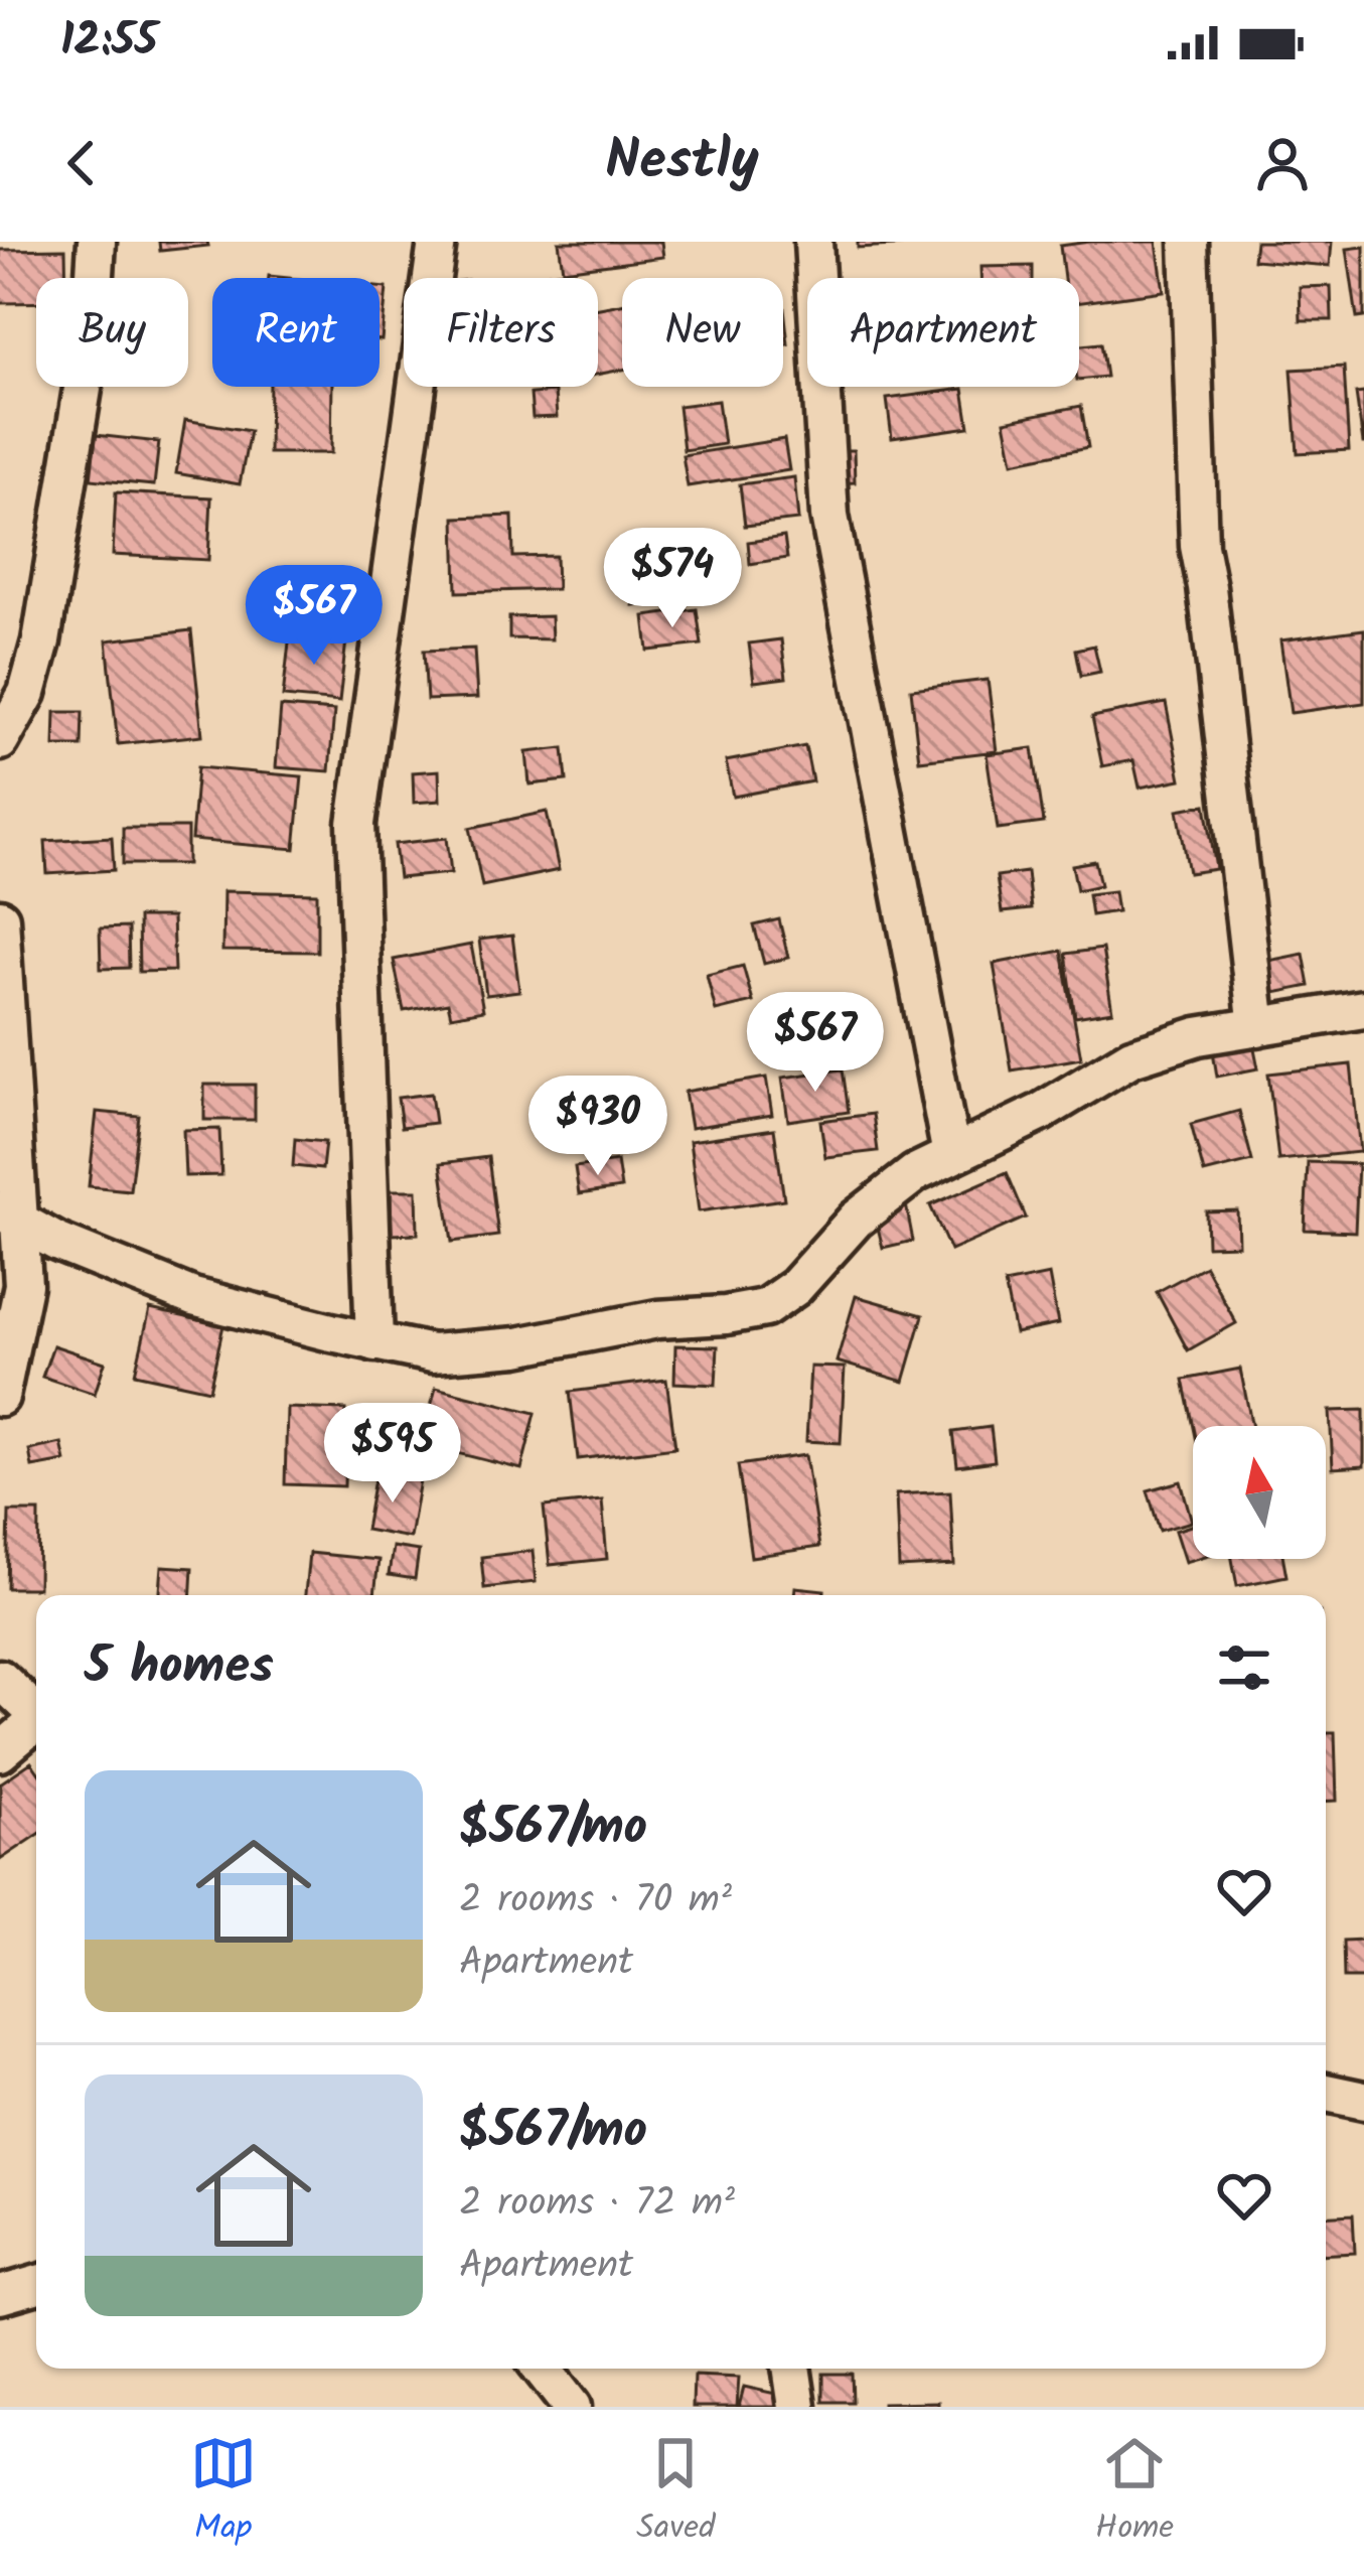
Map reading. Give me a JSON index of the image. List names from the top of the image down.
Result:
{
  "north": "top",
  "page": {
    "status": "12:55",
    "header": "Nestly",
    "chip": [
      "Buy",
      "Rent",
      "Filters",
      "New",
      "Apartment"
    ],
    "price": [
      "$574",
      "$567",
      "$567",
      "$930",
      "$595"
    ],
    "heading": "5 homes",
    "list": [
      {
        "name": "$567/mo",
        "note": "2 rooms · 70 m² · Apartment"
      },
      {
        "name": "$567/mo",
        "note": "2 rooms · 72 m² · Apartment"
      }
    ],
    "tabs": ["Map", "Saved", "Home"]
  }
}
